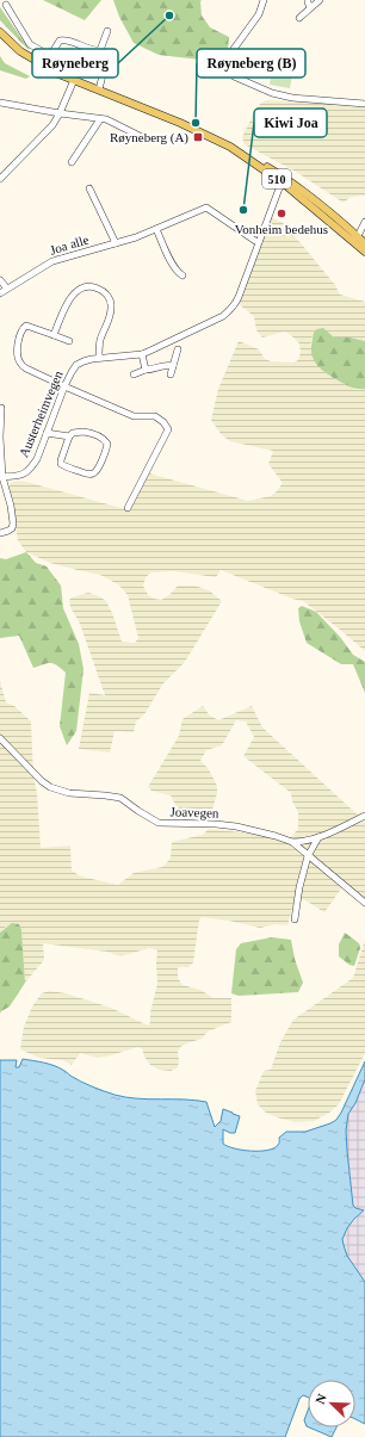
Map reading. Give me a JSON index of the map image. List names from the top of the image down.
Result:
{
  "streets": {
    "main road": ["510"],
    "street": ["Joa alle", "Austerheimvegen", "Joavegen"]
  },
  "crossings": [
    ["510", "Austerheimvegen"],
    ["Joa alle", "Austerheimvegen"]
  ],
  "places": {
    "other": [
      "Røyneberg",
      "Røyneberg (B)",
      "Kiwi Joa",
      "Vonheim bedehus"
    ],
    "transit": ["Røyneberg (A)"]
  },
  "north": "top left"
}
